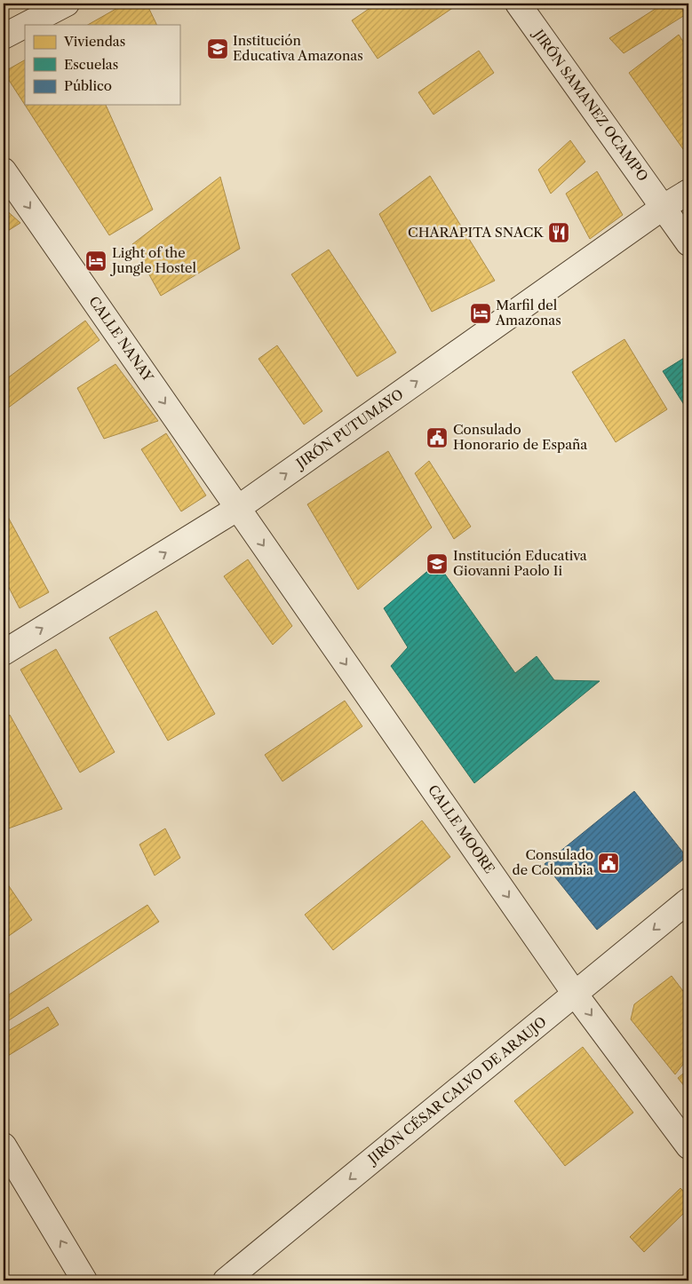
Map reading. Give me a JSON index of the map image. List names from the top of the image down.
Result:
{
  "streets": {
    "street": [
      "JIRÓN SAMANEZ OCAMPO",
      "CALLE NANAY",
      "JIRÓN PUTUMAYO",
      "CALLE MOORE",
      "JIRÓN CÉSAR CALVO DE ARAUJO"
    ]
  },
  "crossings": [
    ["JIRÓN SAMANEZ OCAMPO", "JIRÓN PUTUMAYO"],
    ["CALLE NANAY", "JIRÓN PUTUMAYO"],
    ["CALLE NANAY", "CALLE MOORE"],
    ["JIRÓN PUTUMAYO", "CALLE MOORE"],
    ["CALLE MOORE", "JIRÓN CÉSAR CALVO DE ARAUJO"]
  ],
  "one_way": [
    "CALLE NANAY",
    "JIRÓN PUTUMAYO",
    "CALLE MOORE",
    "JIRÓN CÉSAR CALVO DE ARAUJO"
  ],
  "places": {
    "school or university": ["Institución Educativa Amazonas", "Institución Educativa Giovanni Paolo Ii"],
    "restaurant": ["CHARAPITA SNACK"],
    "hotel": ["Light of the Jungle Hostel", "Marfil del Amazonas"],
    "public building": ["Consulado Honorario de España", "Consulado de Colombia"]
  },
  "legend": ["Viviendas", "Escuelas", "Público"]
}
